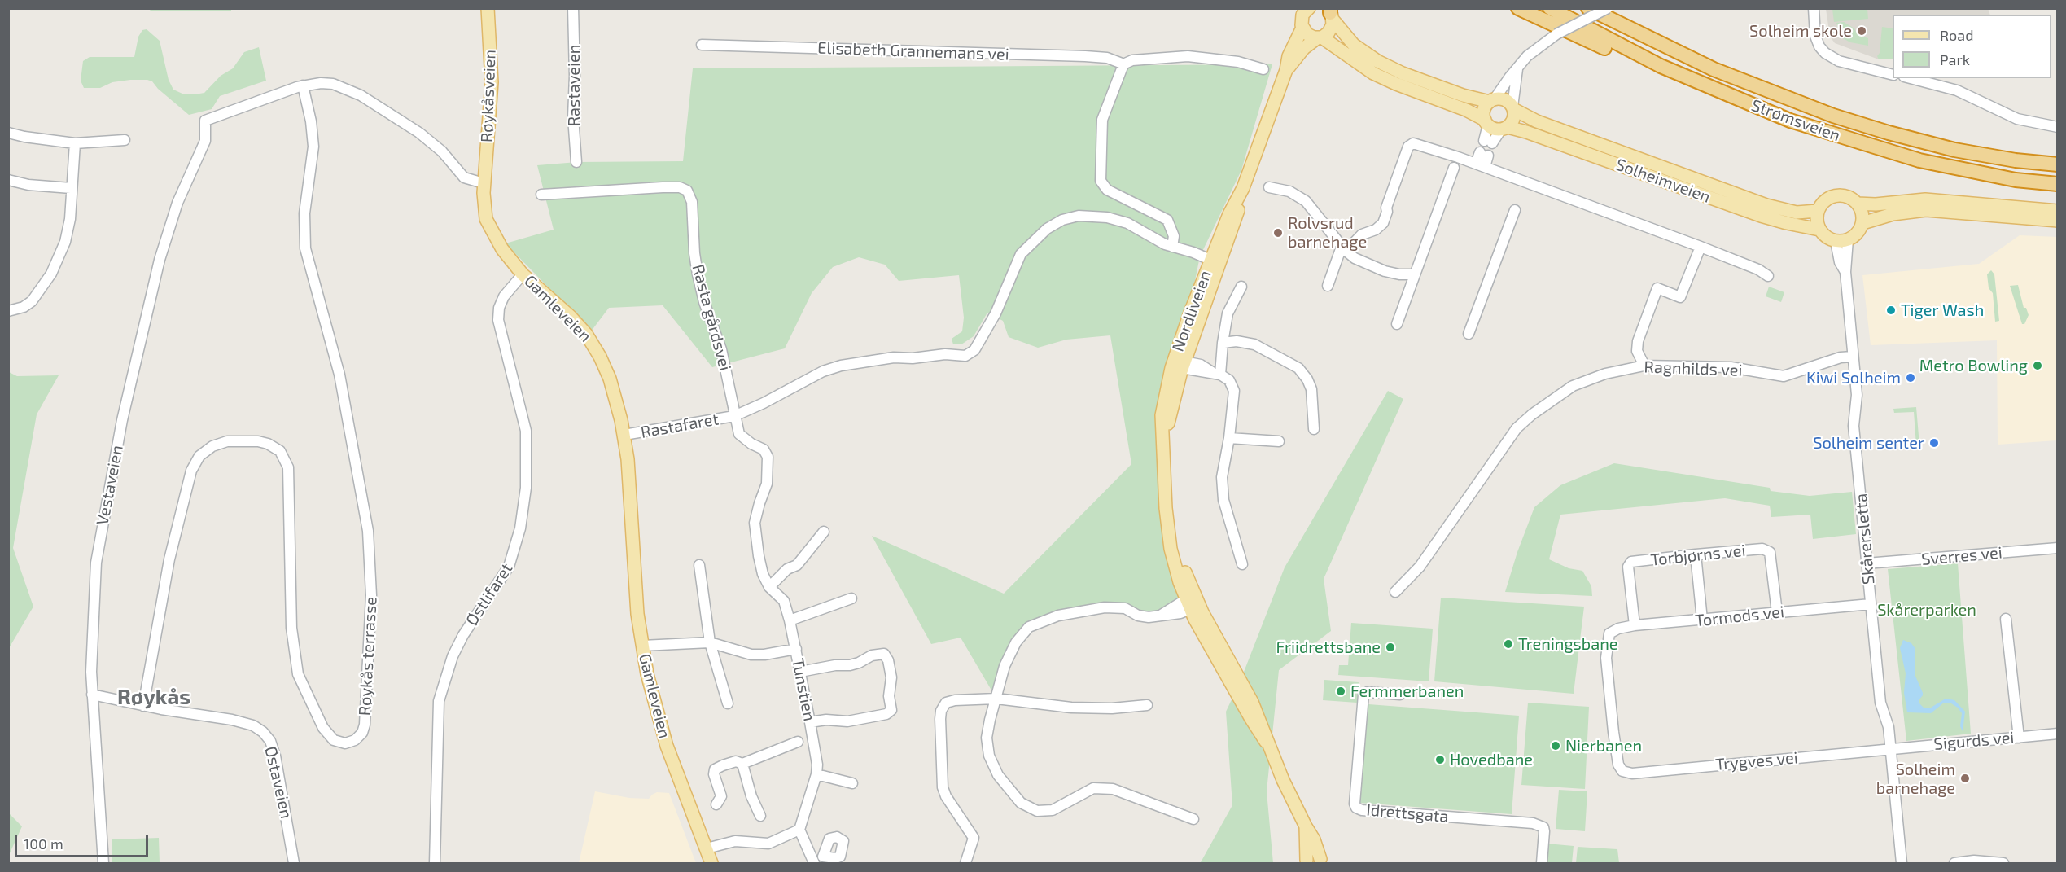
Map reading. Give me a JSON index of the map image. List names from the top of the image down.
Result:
{
  "streets": {
    "highway": ["Strømsveien"],
    "main road": [
      "Røykåsveien",
      "Solheimveien",
      "Gamleveien",
      "Nordliveien"
    ],
    "street": [
      "Elisabeth Grannemans vei",
      "Rastaveien",
      "Rasta gårdsvei",
      "Ragnhilds vei",
      "Rastafaret",
      "Vestaveien",
      "Skårersletta",
      "Torbjørns vei",
      "Sverres vei",
      "Østlifaret",
      "Tormods vei",
      "Røykås terrasse",
      "Tunstien",
      "Sigurds vei",
      "Trygves vei",
      "Østaveien",
      "Idrettsgata"
    ]
  },
  "crossings": [
    ["Røykåsveien", "Gamleveien"],
    ["Solheimveien", "Skårersletta"],
    ["Gamleveien", "Rastafaret"],
    ["Gamleveien", "Østlifaret"],
    ["Nordliveien", "Rastafaret"],
    ["Rasta gårdsvei", "Rastafaret"],
    ["Ragnhilds vei", "Skårersletta"],
    ["Vestaveien", "Røykås terrasse"],
    ["Vestaveien", "Østaveien"],
    ["Skårersletta", "Sverres vei"],
    ["Skårersletta", "Tormods vei"],
    ["Skårersletta", "Sigurds vei"],
    ["Skårersletta", "Trygves vei"],
    ["Torbjørns vei", "Tormods vei"],
    ["Tormods vei", "Trygves vei"],
    ["Røykås terrasse", "Østaveien"],
    ["Sigurds vei", "Trygves vei"]
  ],
  "districts": ["Røykås"],
  "parks": ["Skårerparken"],
  "places": [
    "Solheim skole",
    "Rolvsrud barnehage",
    "Tiger Wash",
    "Metro Bowling",
    "Kiwi Solheim",
    "Solheim senter",
    "Treningsbane",
    "Friidrettsbane",
    "Fermmerbanen",
    "Nierbanen",
    "Hovedbane",
    "Solheim barnehage"
  ],
  "legend": ["Road", "Park"],
  "scale_bar": "100 m"
}
